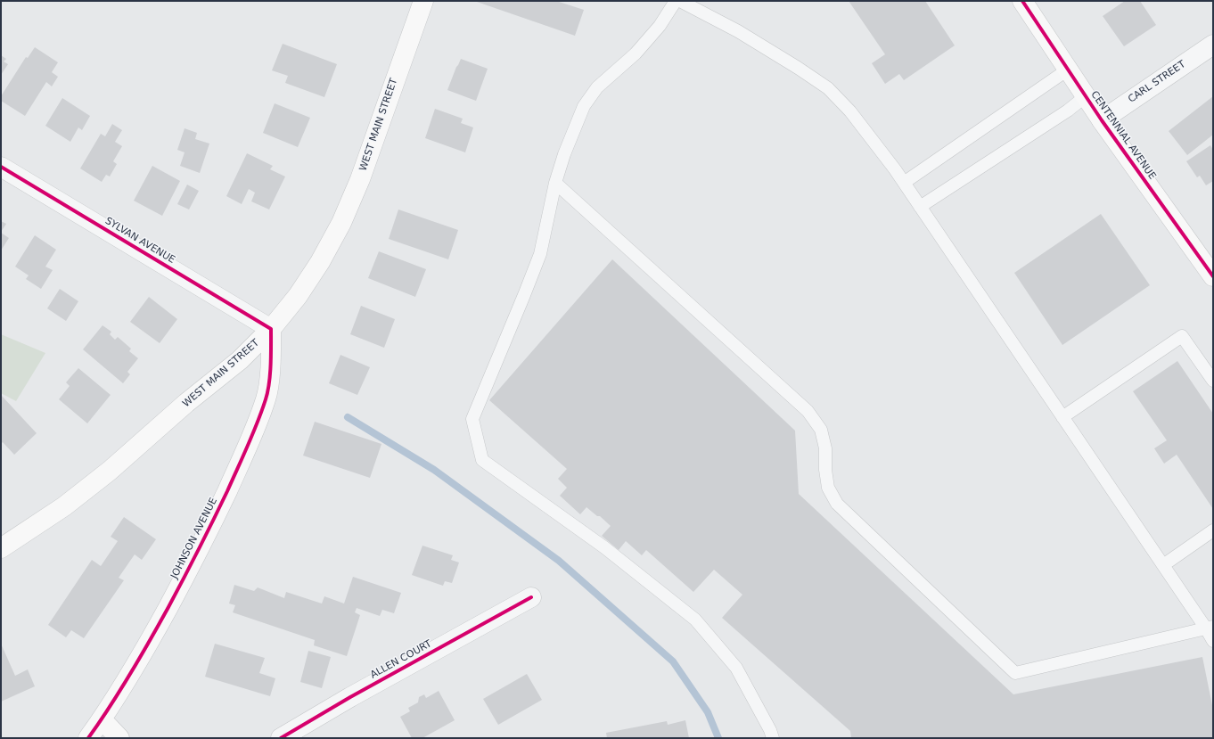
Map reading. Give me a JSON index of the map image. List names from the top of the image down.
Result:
{
  "streets": {
    "street": [
      "CARL STREET",
      "WEST MAIN STREET",
      "CENTENNIAL AVENUE",
      "SYLVAN AVENUE",
      "JOHNSON AVENUE",
      "ALLEN COURT"
    ]
  },
  "crossings": [
    ["CARL STREET", "CENTENNIAL AVENUE"],
    ["WEST MAIN STREET", "SYLVAN AVENUE"],
    ["WEST MAIN STREET", "JOHNSON AVENUE"],
    ["SYLVAN AVENUE", "JOHNSON AVENUE"]
  ]
}
